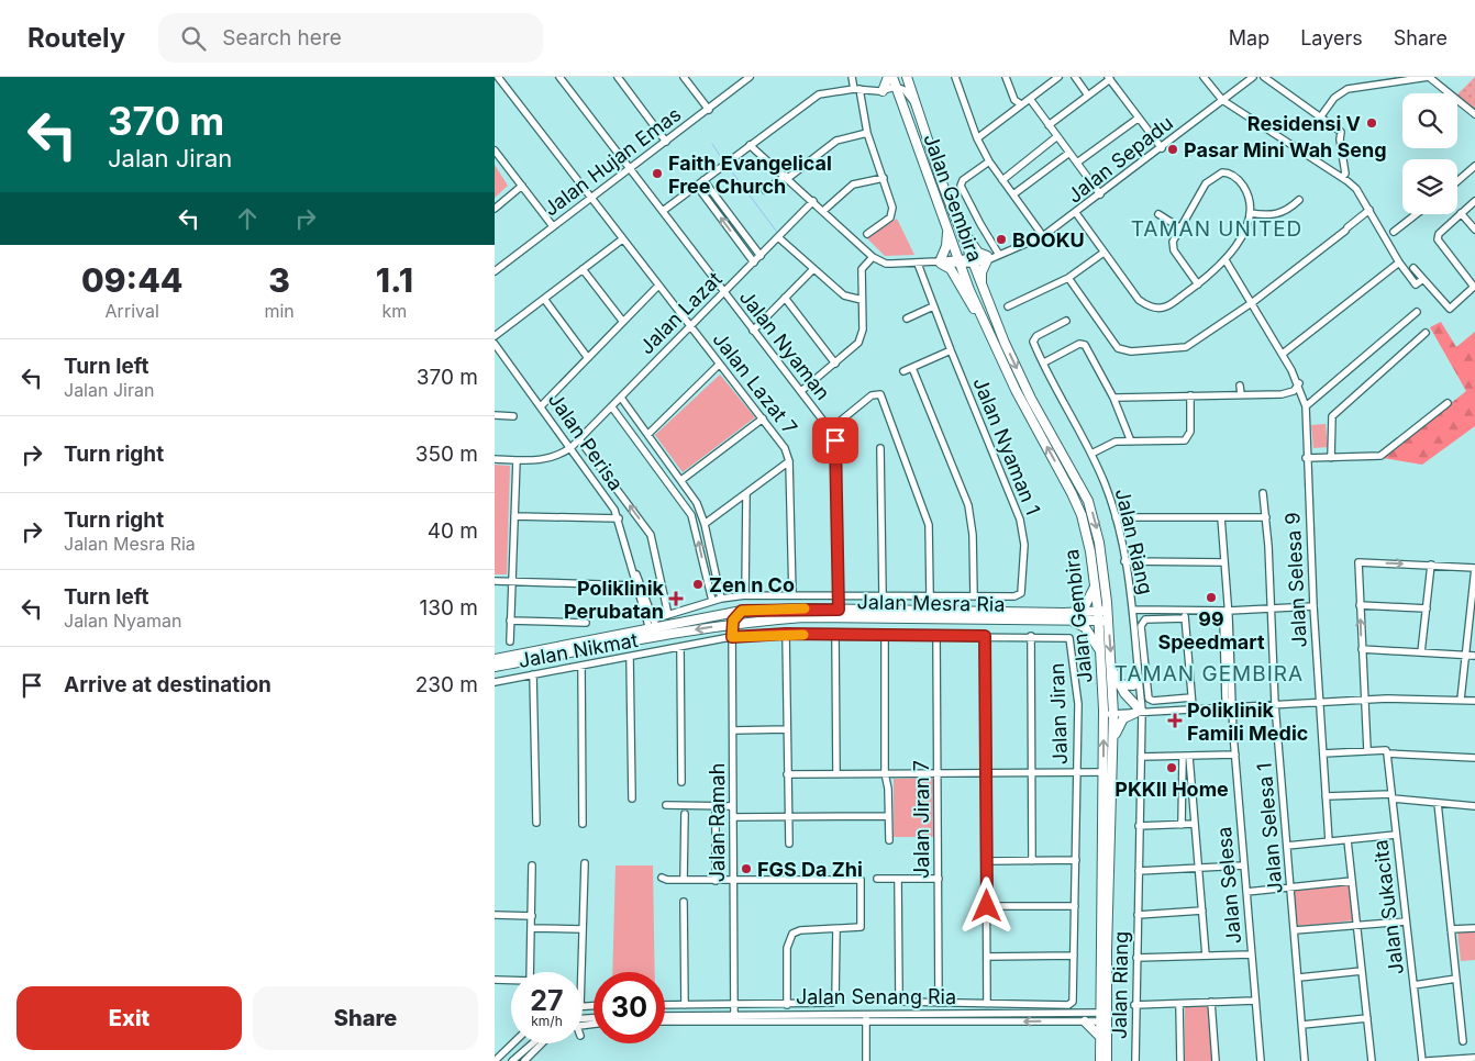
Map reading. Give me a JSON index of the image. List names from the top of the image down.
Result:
{
  "streets": {
    "main road": ["Jalan Gembira", "Jalan Mesra Ria"],
    "street": [
      "Jalan Sepadu",
      "Jalan Hujan Emas",
      "Jalan Lazat",
      "Jalan Nyaman",
      "Jalan Lazat 7",
      "Jalan Perisa",
      "Jalan Nyaman 1",
      "Jalan Riang",
      "Jalan Selesa 9",
      "Jalan Nikmat",
      "Jalan Jiran",
      "Jalan Jiran 7",
      "Jalan Ramah",
      "Jalan Selesa 1",
      "Jalan Selesa",
      "Jalan Sukacita",
      "Jalan Senang Ria"
    ]
  },
  "crossings": [
    ["Jalan Sepadu", "Jalan Gembira"],
    ["Jalan Sepadu", "Jalan Nyaman 1"],
    ["Jalan Hujan Emas", "Jalan Nyaman"],
    ["Jalan Hujan Emas", "Jalan Lazat 7"],
    ["Jalan Gembira", "Jalan Mesra Ria"],
    ["Jalan Gembira", "Jalan Senang Ria"],
    ["Jalan Lazat", "Jalan Nyaman"],
    ["Jalan Lazat", "Jalan Lazat 7"],
    ["Jalan Lazat", "Jalan Perisa"],
    ["Jalan Nyaman", "Jalan Nyaman 1"],
    ["Jalan Nyaman", "Jalan Mesra Ria"],
    ["Jalan Lazat 7", "Jalan Nyaman 1"],
    ["Jalan Perisa", "Jalan Nyaman 1"],
    ["Jalan Perisa", "Jalan Mesra Ria"],
    ["Jalan Nyaman 1", "Jalan Mesra Ria"],
    ["Jalan Mesra Ria", "Jalan Ramah"],
    ["Jalan Nikmat", "Jalan Jiran"],
    ["Jalan Nikmat", "Jalan Ramah"],
    ["Jalan Jiran", "Jalan Jiran 7"],
    ["Jalan Jiran", "Jalan Ramah"],
    ["Jalan Ramah", "Jalan Senang Ria"]
  ],
  "districts": ["TAMAN UNITED", "TAMAN GEMBIRA"],
  "places": {
    "other": [
      "Residensi V",
      "Pasar Mini Wah Seng",
      "Faith Evangelical Free Church",
      "BOOKU",
      "Zen n Co",
      "99 Speedmart",
      "PKKII Home",
      "FGS Da Zhi"
    ],
    "health": ["Poliklinik Perubatan", "Poliklinik Famili Medic"]
  },
  "page": {
    "header": "Routely",
    "search": "Search here",
    "nav": ["Map", "Layers", "Share"],
    "turn": ["370 m", "Jalan Jiran"],
    "eta": [
      "09:44",
      "Arrival",
      "3",
      "min",
      "1.1",
      "km"
    ],
    "list": [
      {
        "name": "Turn left",
        "note": "Jalan Jiran",
        "value": "370 m"
      },
      {
        "name": "Turn right",
        "value": "350 m"
      },
      {
        "name": "Turn right",
        "note": "Jalan Mesra Ria",
        "value": "40 m"
      },
      {
        "name": "Turn left",
        "note": "Jalan Nyaman",
        "value": "130 m"
      },
      {
        "name": "Arrive at destination",
        "value": "230 m"
      }
    ],
    "speed": "27 km/h",
    "limit": "30",
    "buttons": ["Exit", "Share"]
  }
}
